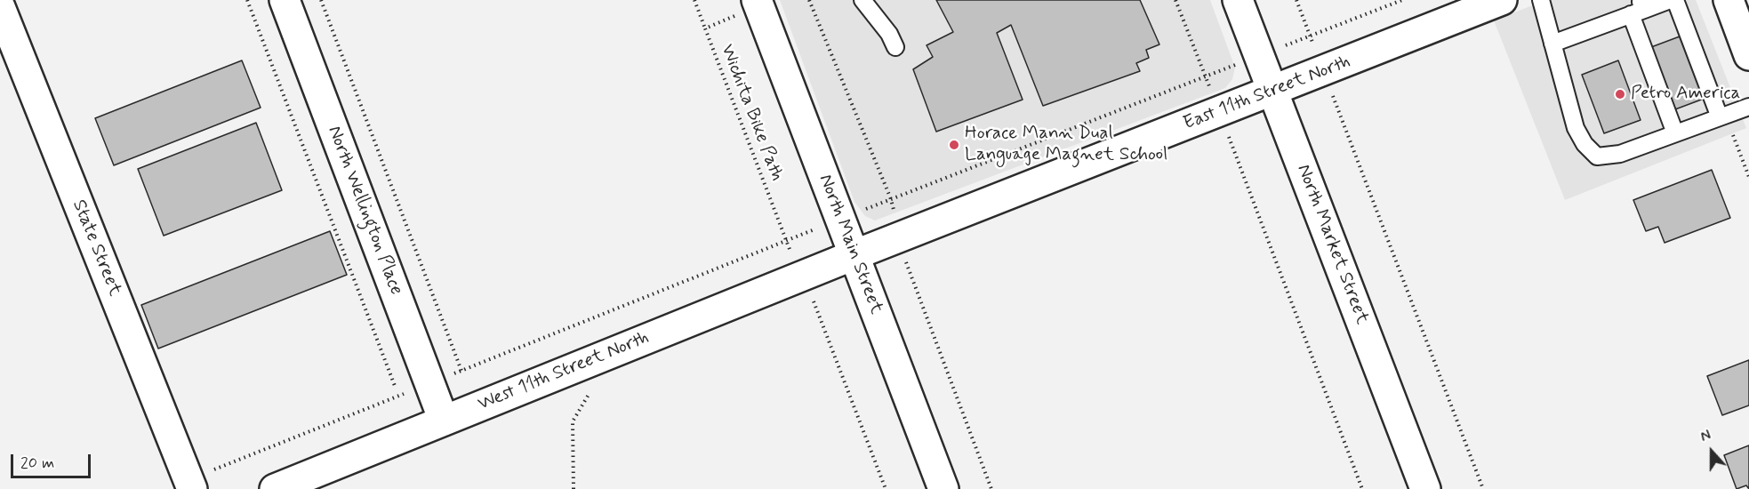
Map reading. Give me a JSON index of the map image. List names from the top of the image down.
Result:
{
  "streets": {
    "street": [
      "East 11th Street North",
      "North Wellington Place",
      "North Main Street",
      "North Market Street",
      "State Street",
      "West 11th Street North"
    ],
    "path": ["Wichita Bike Path"]
  },
  "crossings": [
    ["East 11th Street North", "North Main Street"],
    ["East 11th Street North", "North Market Street"],
    ["East 11th Street North", "West 11th Street North"],
    ["Wichita Bike Path", "North Main Street"],
    ["Wichita Bike Path", "West 11th Street North"],
    ["North Wellington Place", "West 11th Street North"],
    ["North Main Street", "West 11th Street North"]
  ],
  "places": ["Petro America", "Horace Mann Dual Language Magnet School"],
  "scale_bar": "20 m",
  "north": "top"
}
